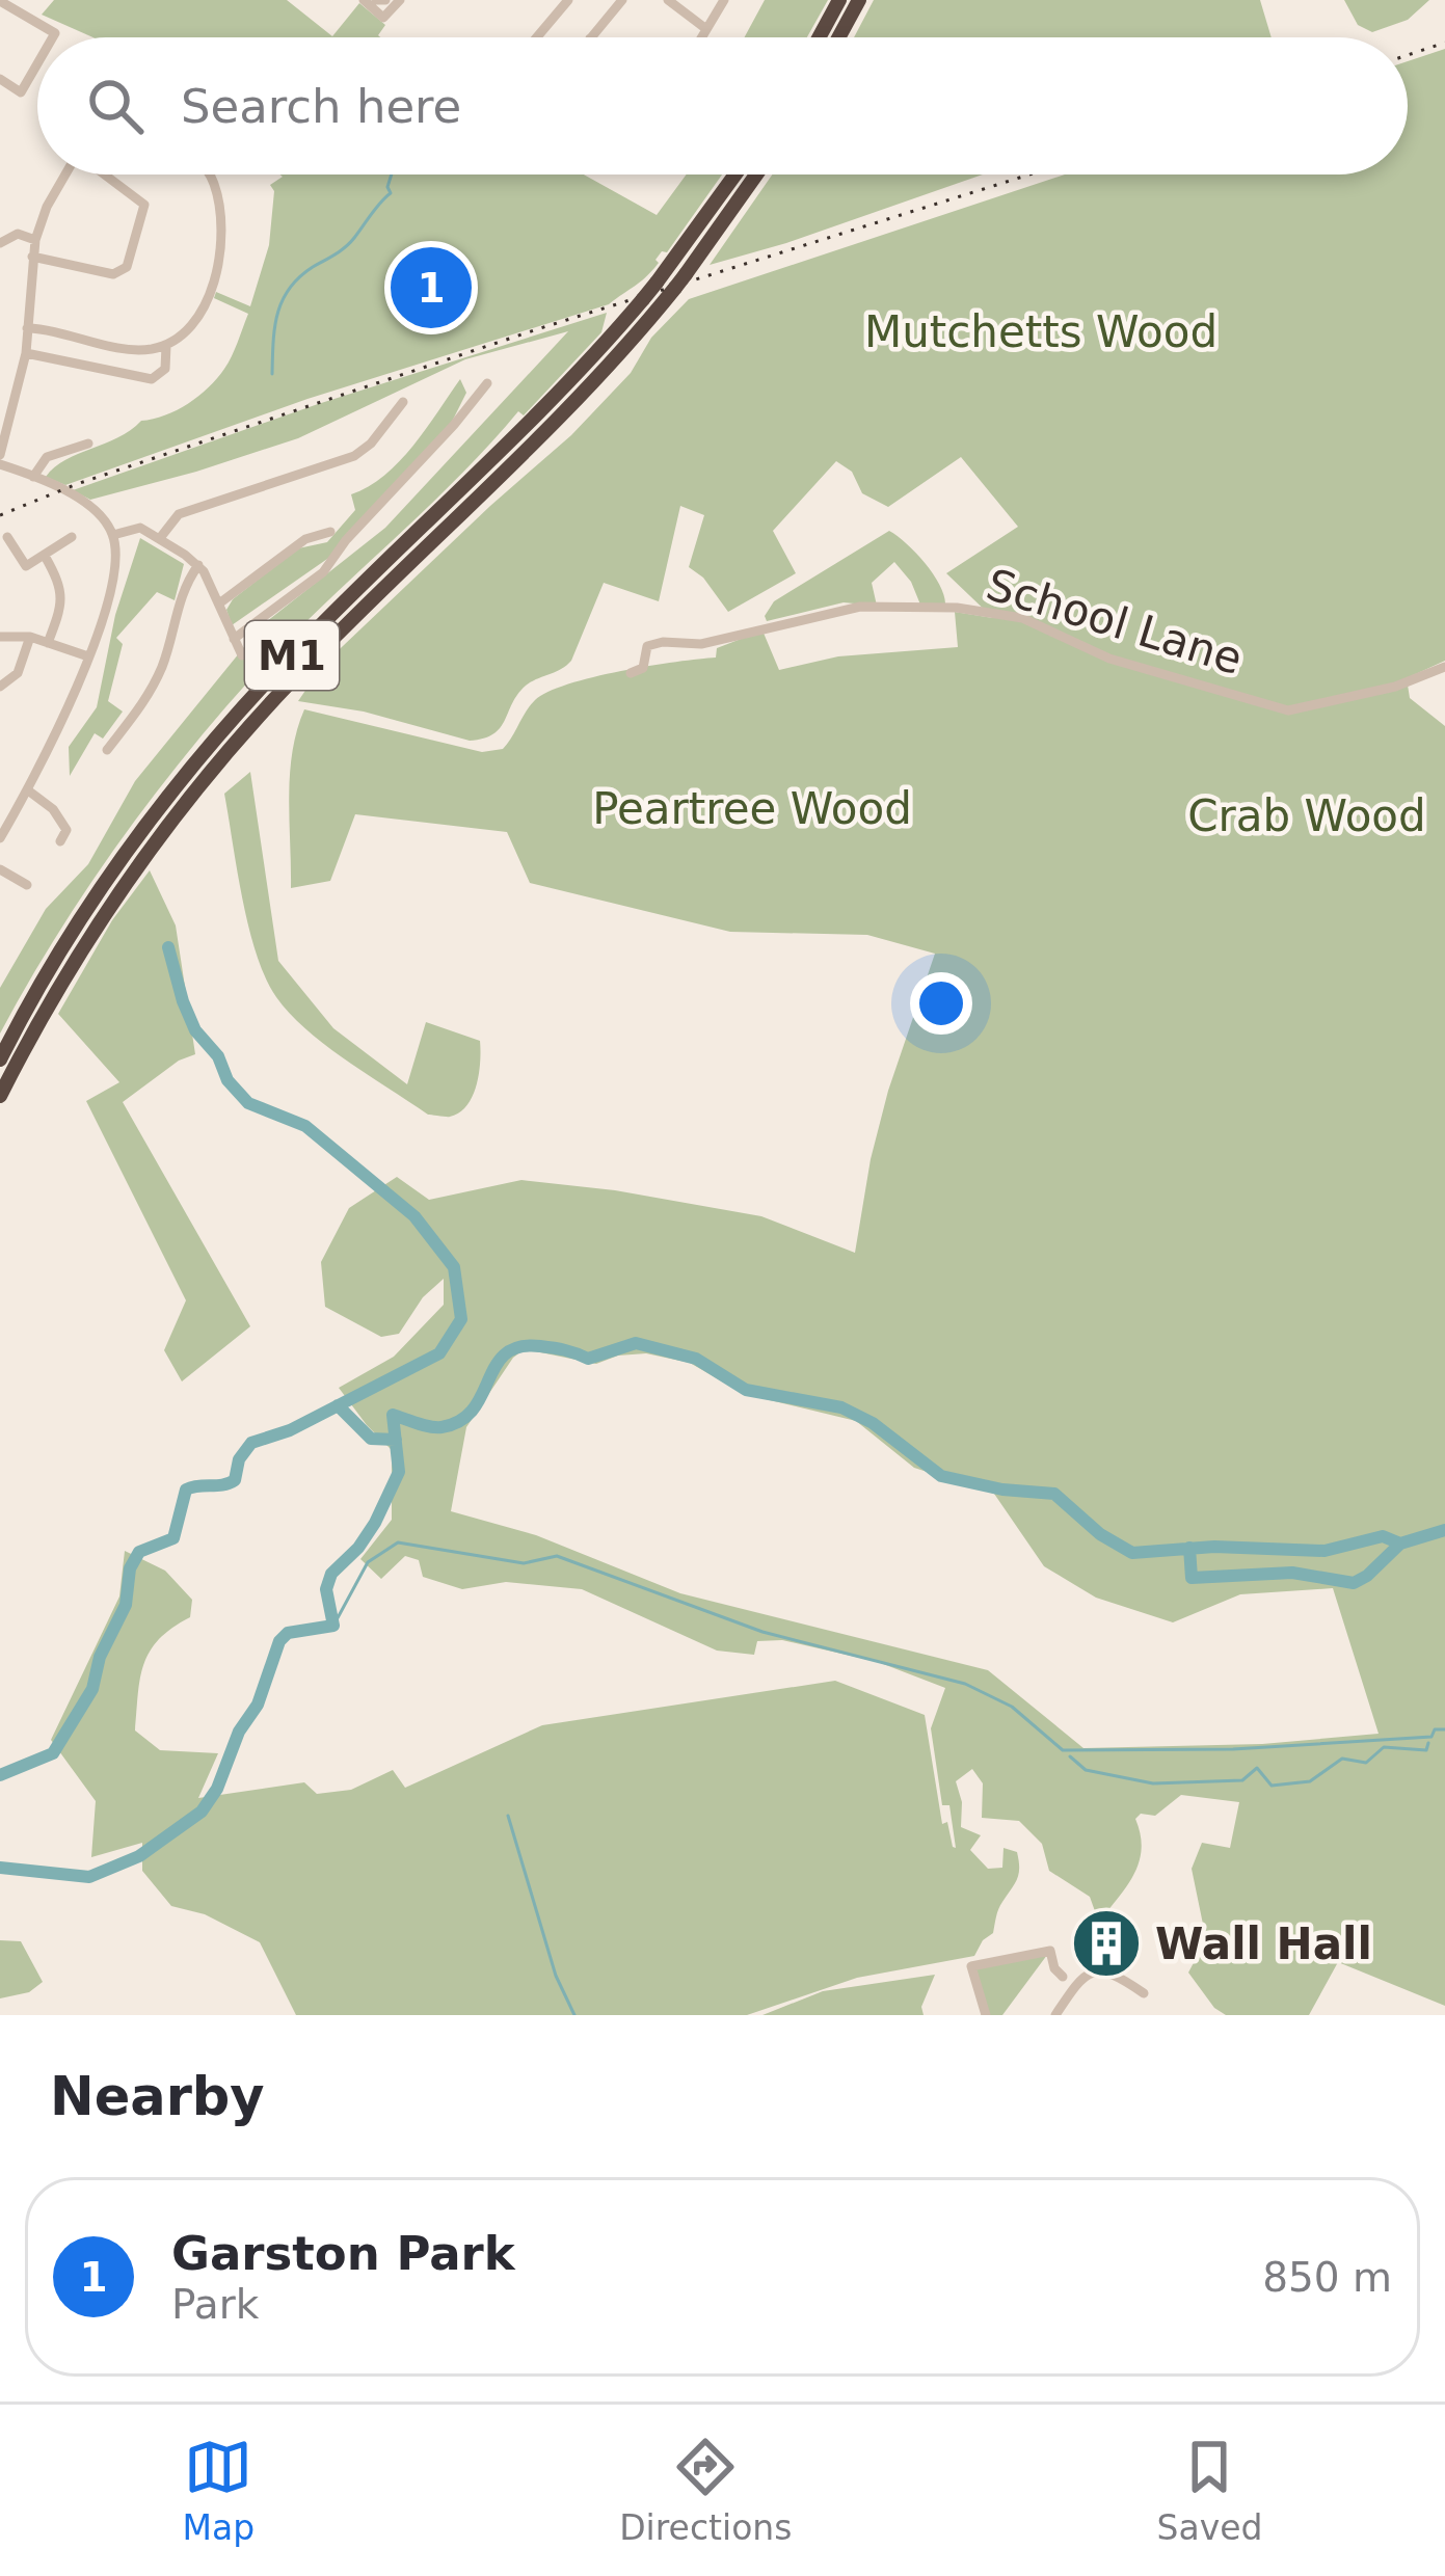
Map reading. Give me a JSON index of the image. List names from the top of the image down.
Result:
{
  "streets": {
    "highway": ["M1"],
    "street": ["School Lane"]
  },
  "parks": ["Mutchetts Wood", "Peartree Wood", "Crab Wood"],
  "places": {
    "building": ["Wall Hall"]
  },
  "page": {
    "search": "Search here",
    "pins": "1",
    "heading": "Nearby",
    "list": [
      {
        "mark": "1",
        "name": "Garston Park",
        "note": "Park",
        "value": "850 m"
      }
    ],
    "nav": ["Map", "Directions", "Saved"]
  }
}
